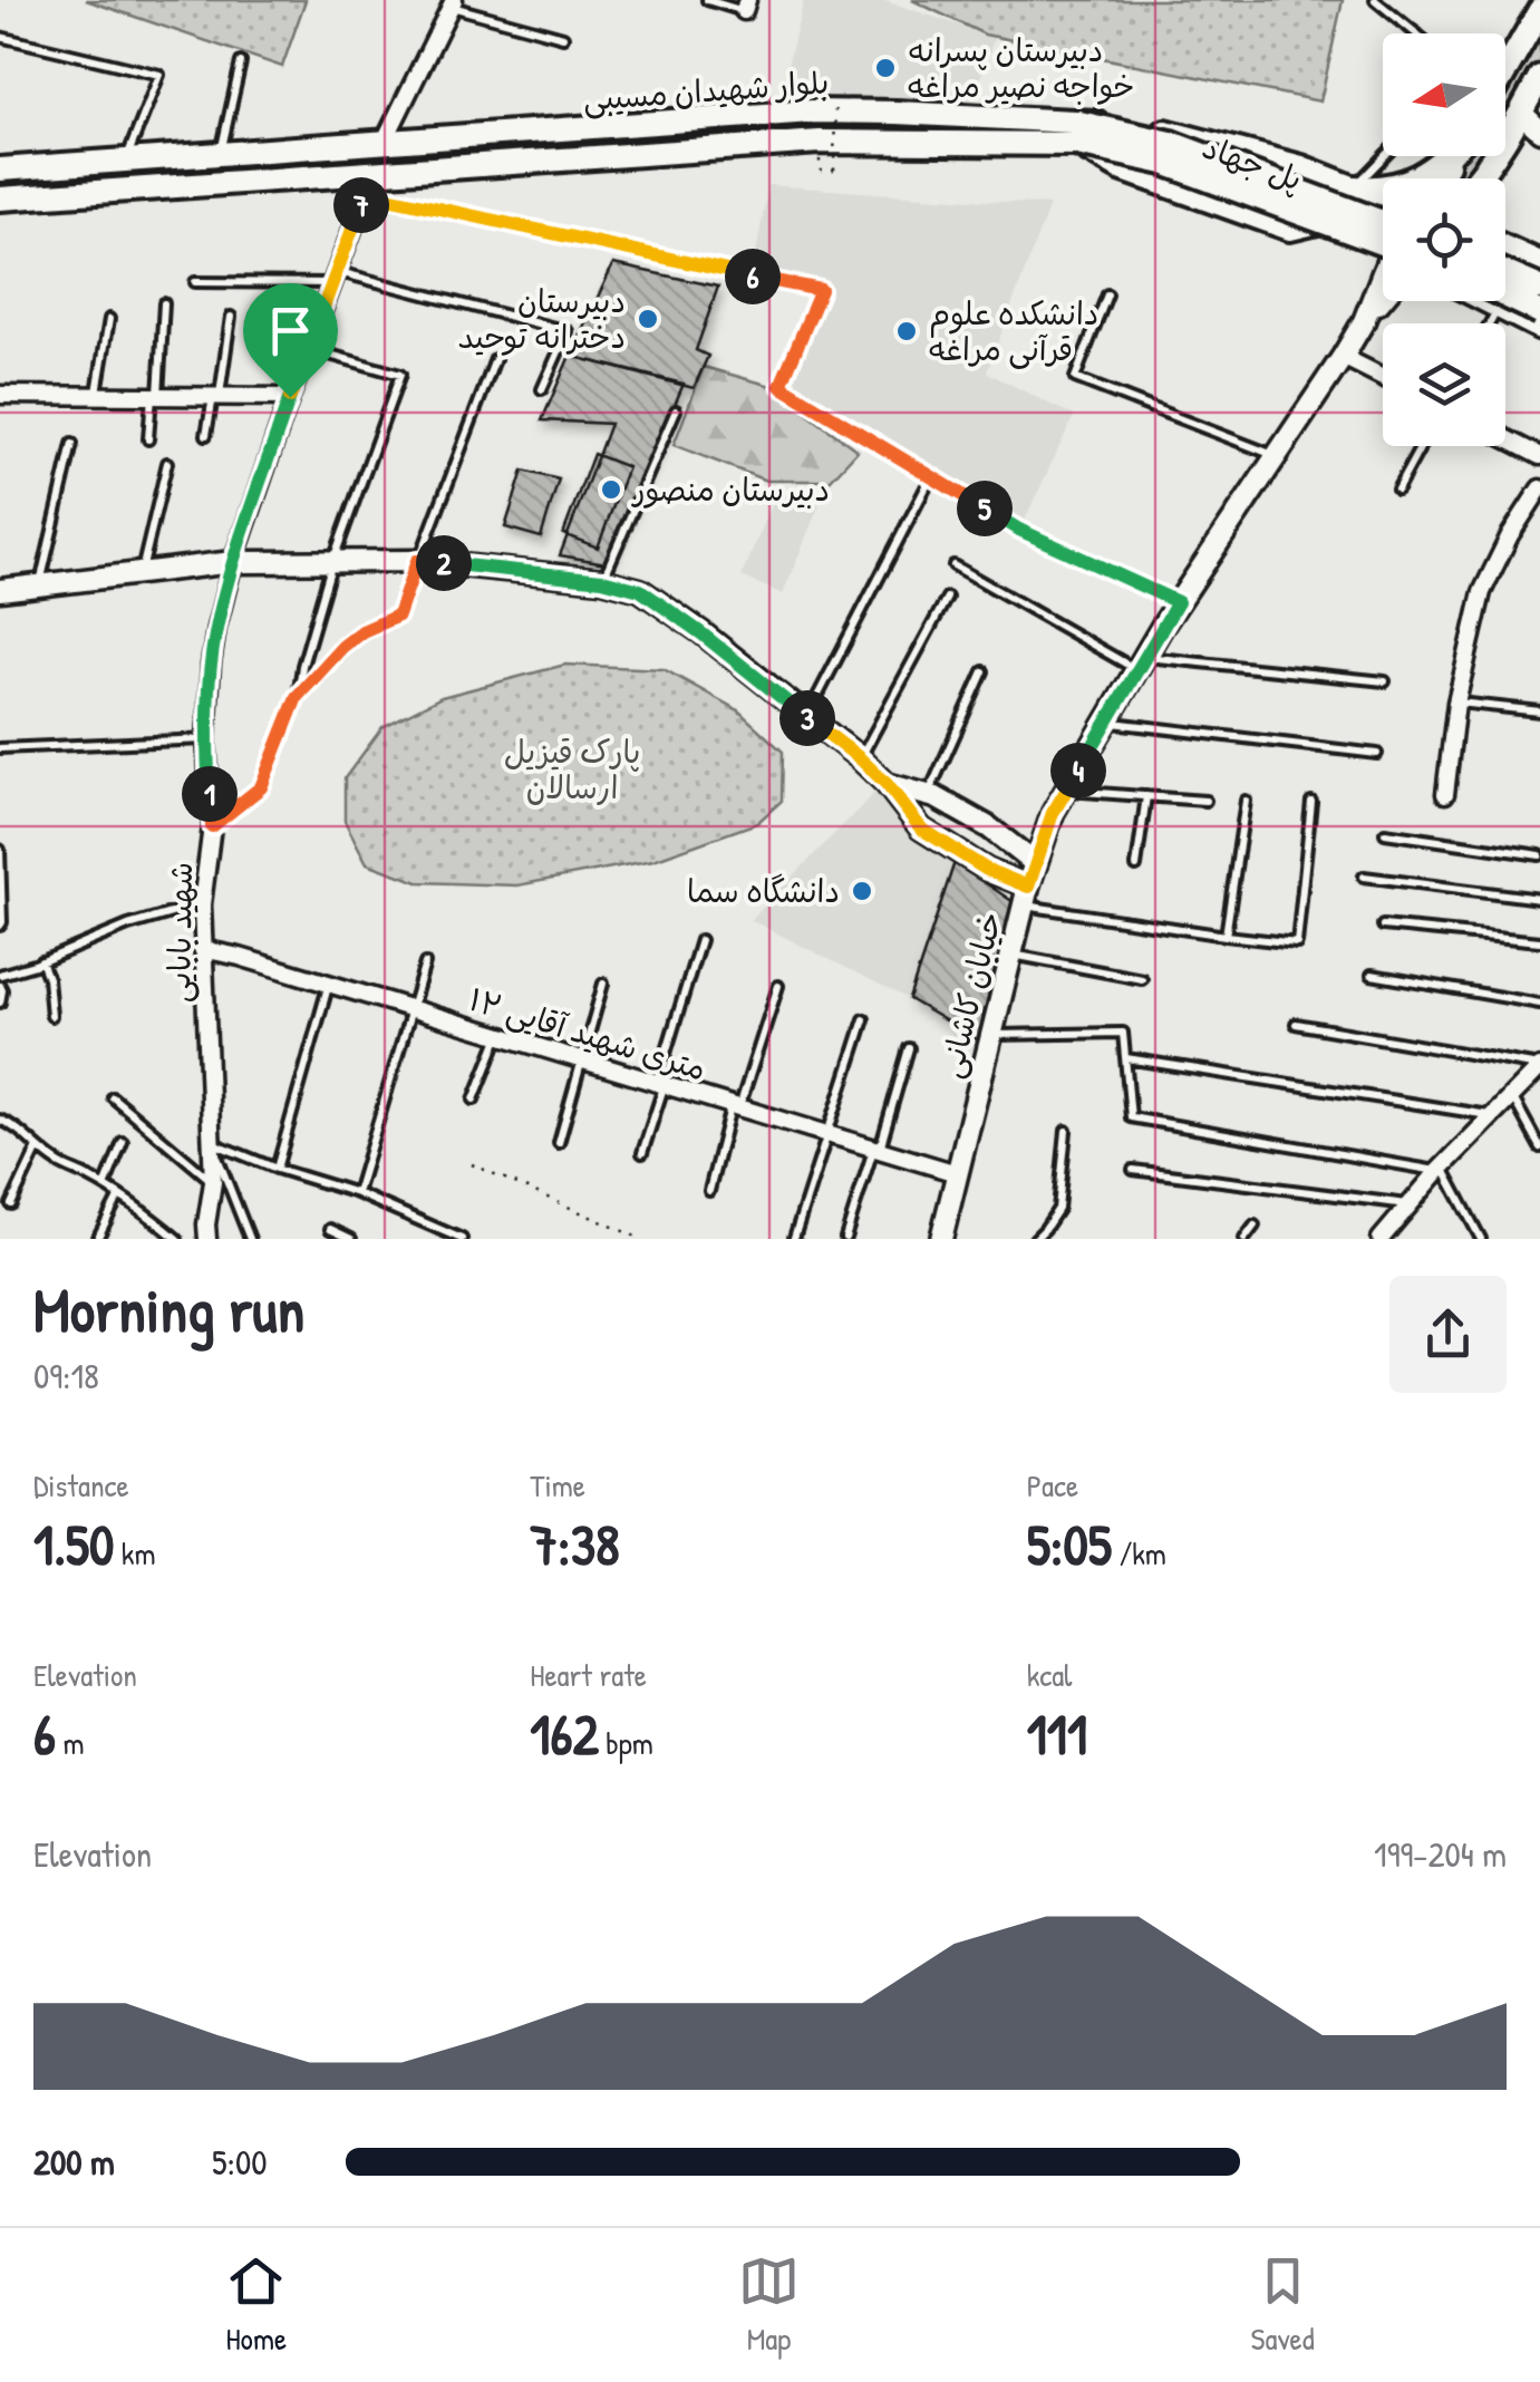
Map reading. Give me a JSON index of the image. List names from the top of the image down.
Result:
{
  "streets": {
    "main road": ["بلوار شهیدان مسیبی", "پل جهاد"],
    "street": ["شهید بابایی", "خیابان کاشانی", "۱۲ متری شهید آقایی"]
  },
  "crossings": [
    ["بلوار شهیدان مسیبی", "پل جهاد"],
    ["بلوار شهیدان مسیبی", "شهید بابایی"],
    ["شهید بابایی", "۱۲ متری شهید آقایی"],
    ["خیابان کاشانی", "۱۲ متری شهید آقایی"]
  ],
  "parks": ["پارک قیزیل ارسالان"],
  "places": [
    "دبیرستان پسرانه خواجه نصیر مراغه",
    "دبیرستان دخترانه توحید",
    "دانشکده علوم قرآنی مراغه",
    "دبیرستان منصور",
    "دانشگاه سما"
  ],
  "north": "left",
  "page": {
    "pins": [
      "7",
      "6",
      "5",
      "2",
      "3",
      "4",
      "1"
    ],
    "heading": ["Morning run", "09:18"],
    "stats": [
      ["Distance", "1.50 km"],
      ["Time", "7:38"],
      ["Pace", "5:05 /km"],
      ["Elevation", "6 m"],
      ["Heart rate", "162 bpm"],
      ["kcal", "111"]
    ],
    "chart": ["Elevation", "199–204 m"],
    "list": [
      {
        "name": "200 m",
        "note": "5:00"
      }
    ],
    "tabs": ["Home", "Map", "Saved"]
  }
}
